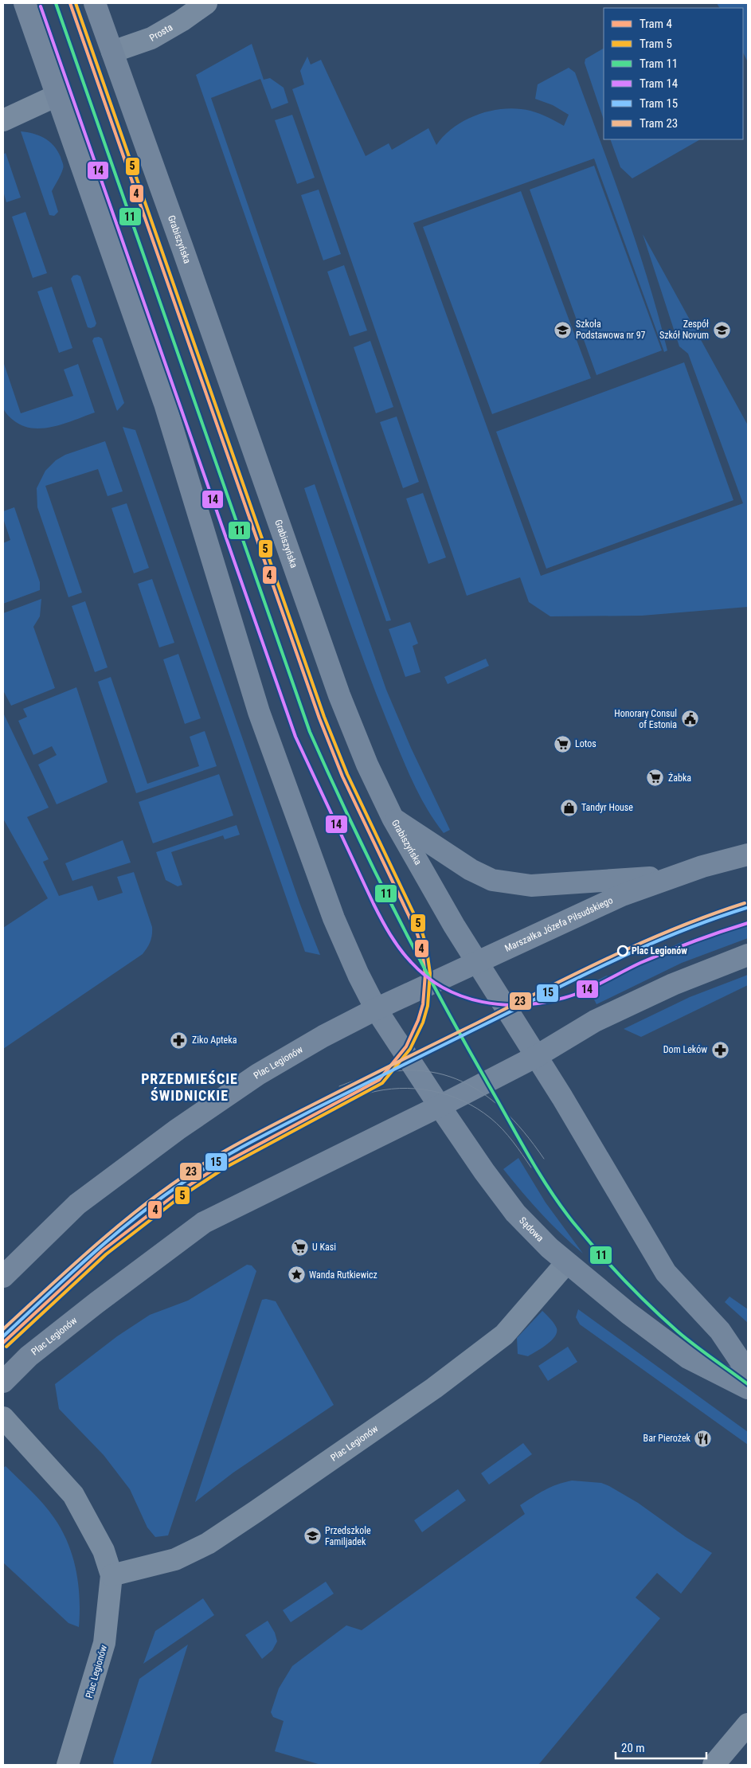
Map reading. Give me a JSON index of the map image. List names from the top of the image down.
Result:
{
  "streets": {
    "main road": [
      "Grabiszyńska",
      "Marszałka Józefa Piłsudskiego",
      "Plac Legionów",
      "Sądowa"
    ],
    "street": ["Prosta"]
  },
  "crossings": [
    ["Prosta", "Grabiszyńska"],
    ["Grabiszyńska", "Marszałka Józefa Piłsudskiego"],
    ["Marszałka Józefa Piłsudskiego", "Plac Legionów"],
    ["Marszałka Józefa Piłsudskiego", "Sądowa"],
    ["Plac Legionów", "Sądowa"]
  ],
  "districts": ["PRZEDMIEŚCIE ŚWIDNICKIE"],
  "places": {
    "school or university": ["Szkoła Podstawowa nr 97", "Zespół Szkół Novum", "Przedszkole Familjadek"],
    "public building": ["Honorary Consul of Estonia"],
    "supermarket": ["Lotos", "Żabka", "U Kasi"],
    "shop": ["Tandyr House"],
    "other": ["Plac Legionów"],
    "pharmacy": ["Ziko Apteka", "Dom Leków"],
    "place": ["Wanda Rutkiewicz"],
    "restaurant": ["Bar Pierożek"]
  },
  "lines": [
    "tram line 4",
    "tram line 5",
    "tram line 11",
    "tram line 14",
    "tram line 23",
    "tram line 15"
  ],
  "legend": [
    "Tram 4",
    "Tram 5",
    "Tram 11",
    "Tram 14",
    "Tram 15",
    "Tram 23"
  ],
  "scale_bar": "20 m"
}
